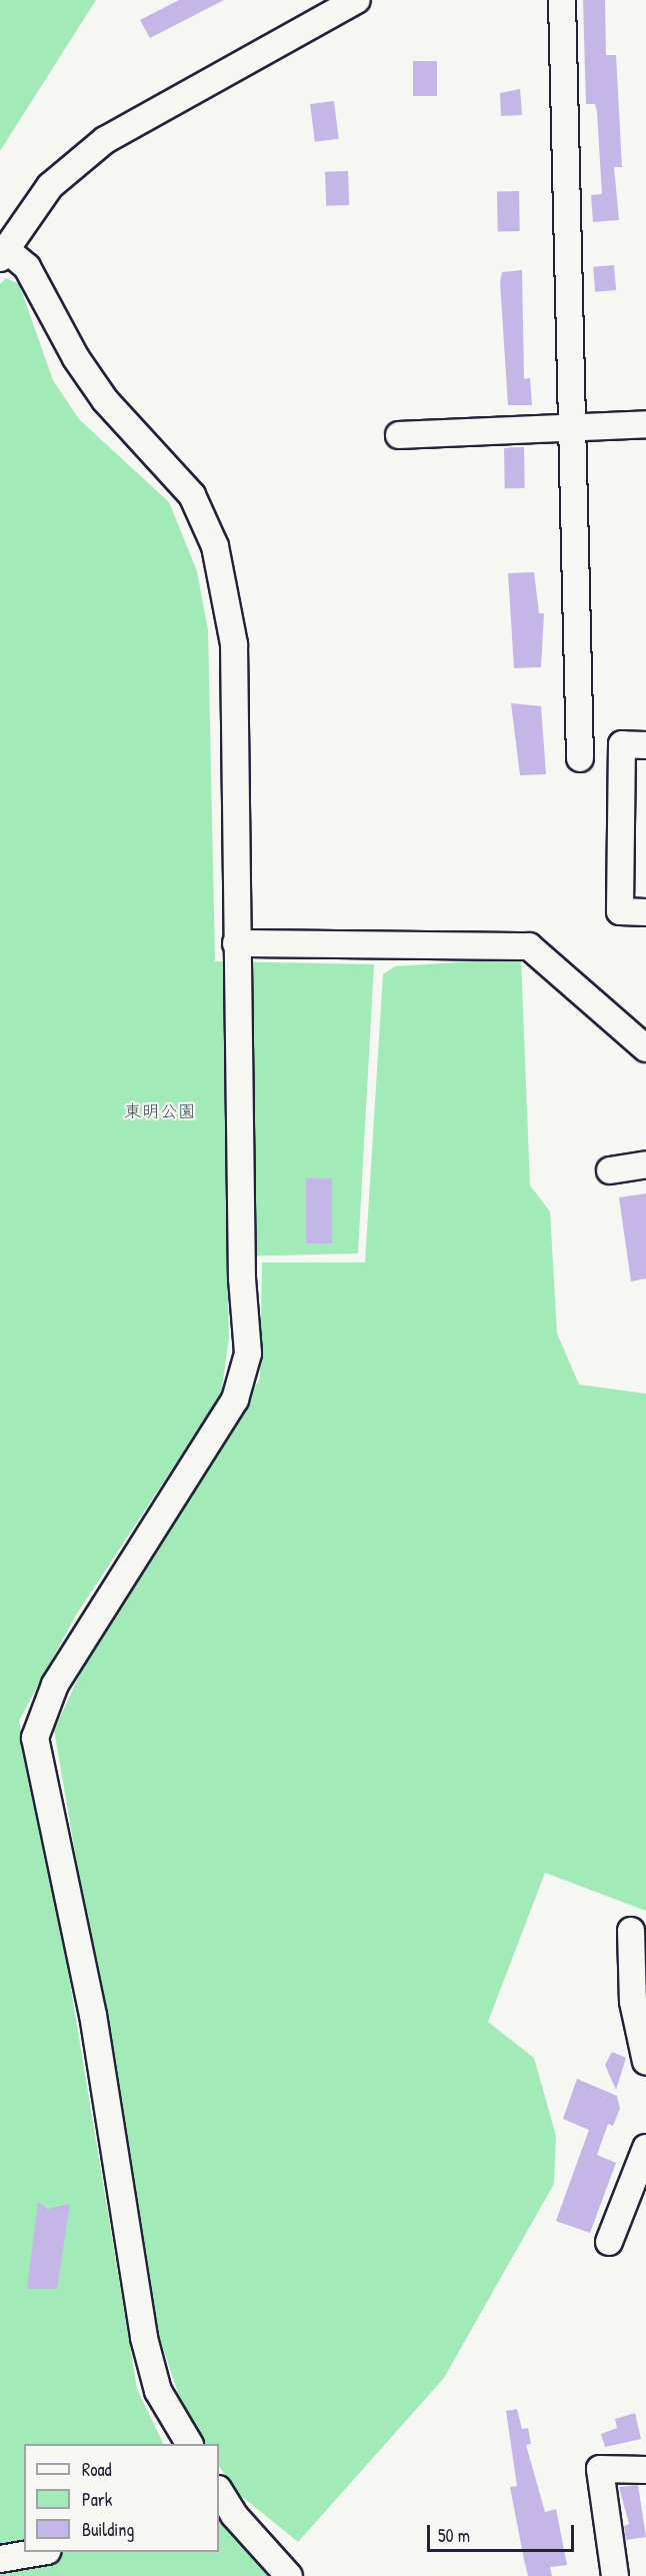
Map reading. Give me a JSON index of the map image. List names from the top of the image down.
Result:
{
  "parks": ["東明公園"],
  "legend": ["Road", "Park", "Building"],
  "scale_bar": "50 m"
}
